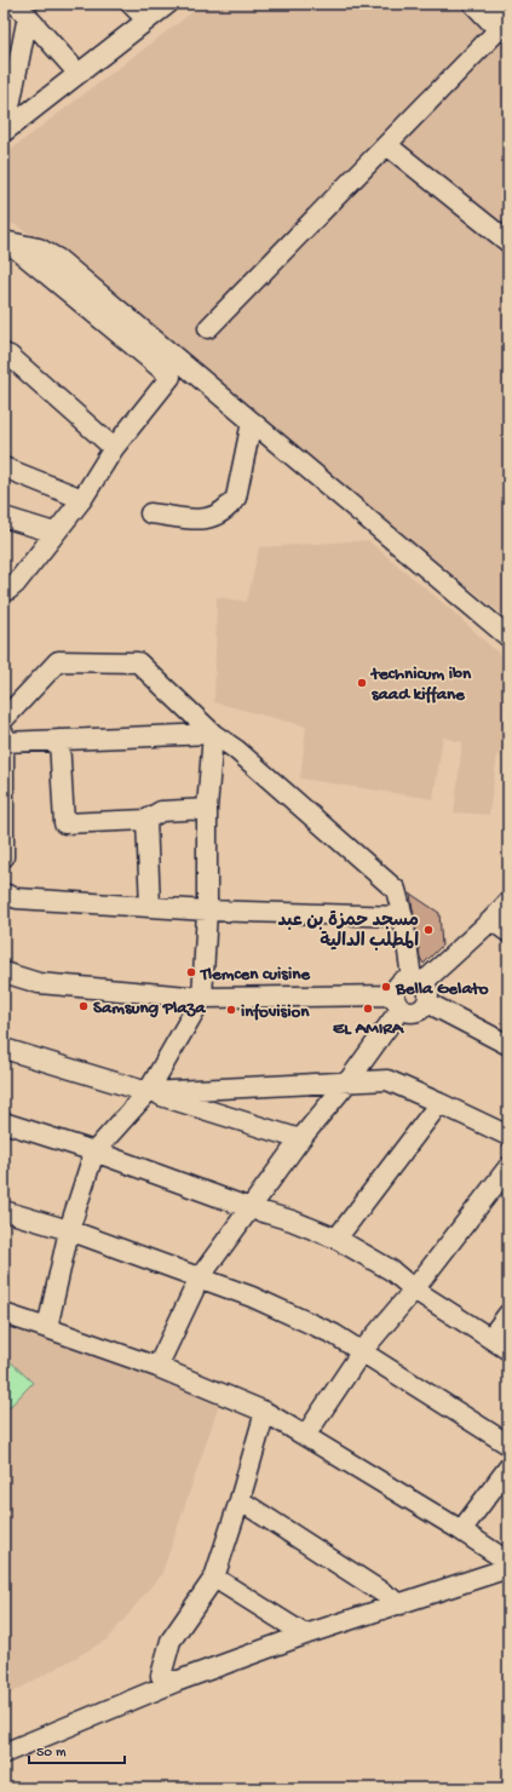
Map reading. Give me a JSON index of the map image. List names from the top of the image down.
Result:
{
  "places": [
    "technicum ibn saad kiffane",
    "مسجد حمزة بن عبد المطلب الدالية",
    "Tlemcen cuisine",
    "Bella Gelato",
    "Samsung Plaza",
    "EL AMIRA",
    "infovision"
  ],
  "scale_bar": "50 m"
}
